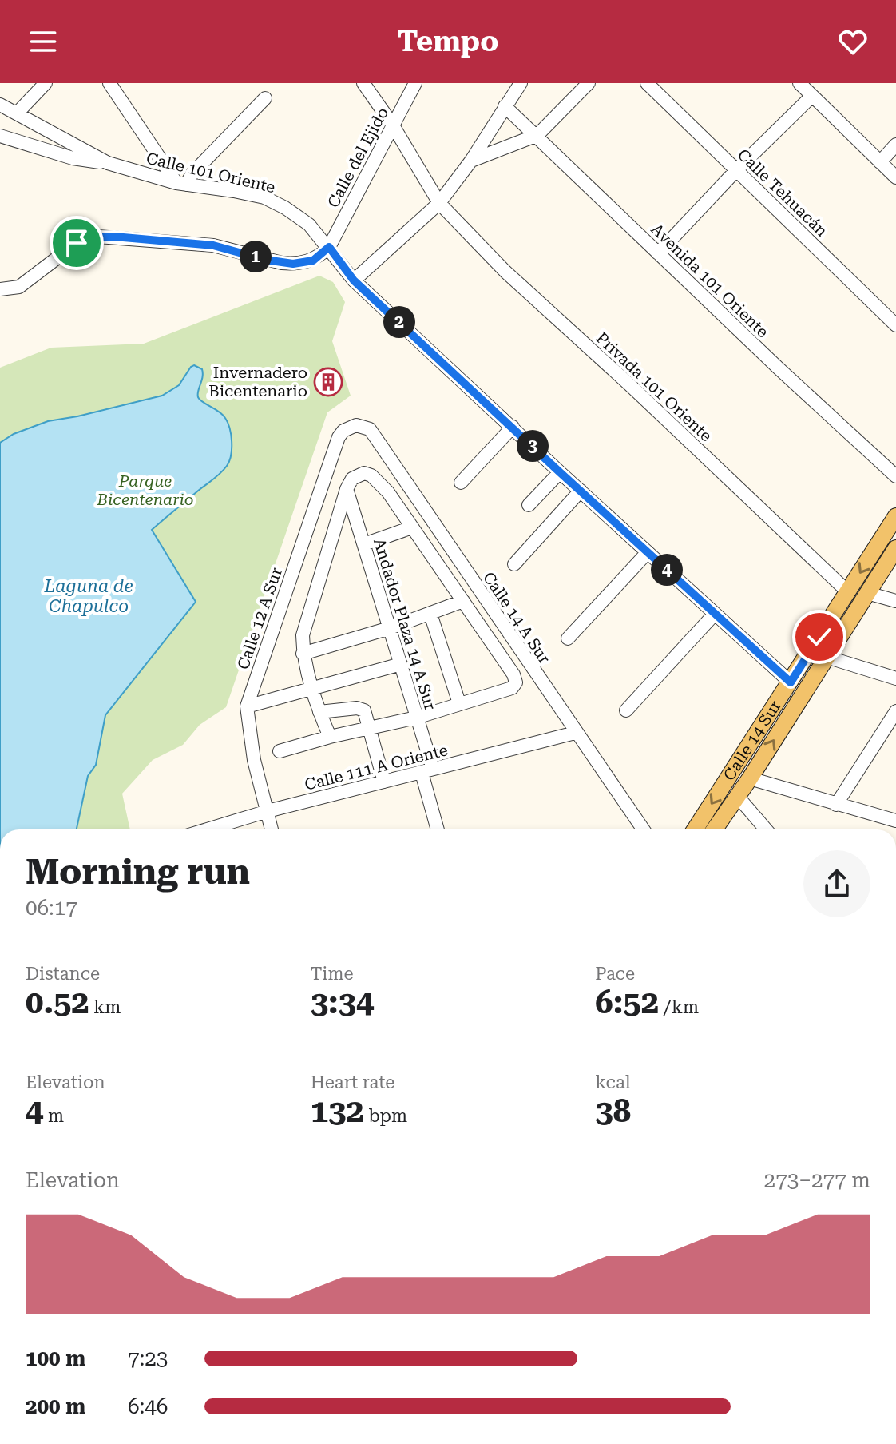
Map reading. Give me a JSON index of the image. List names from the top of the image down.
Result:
{
  "streets": {
    "main road": ["Calle 14 Sur"],
    "street": [
      "Calle del Ejido",
      "Calle 101 Oriente",
      "Calle Tehuacán",
      "Avenida 101 Oriente",
      "Privada 101 Oriente",
      "Calle 14 A Sur",
      "Calle 12 A Sur",
      "Andador Plaza 14 A Sur",
      "Calle 111 A Oriente"
    ]
  },
  "crossings": [
    ["Calle del Ejido", "Calle 101 Oriente"],
    ["Calle del Ejido", "Privada 101 Oriente"],
    ["Calle 101 Oriente", "Calle 14 Sur"],
    ["Privada 101 Oriente", "Calle 14 Sur"],
    ["Calle 14 A Sur", "Calle 12 A Sur"],
    ["Calle 14 A Sur", "Calle 111 A Oriente"],
    ["Calle 12 A Sur", "Calle 111 A Oriente"],
    ["Andador Plaza 14 A Sur", "Calle 111 A Oriente"]
  ],
  "water": ["Laguna de Chapulco"],
  "parks": ["Parque Bicentenario"],
  "places": {
    "building": ["Invernadero Bicentenario"]
  },
  "page": {
    "header": "Tempo",
    "pins": [
      "1",
      "2",
      "3",
      "4"
    ],
    "heading": ["Morning run", "06:17"],
    "stats": [
      ["Distance", "0.52 km"],
      ["Time", "3:34"],
      ["Pace", "6:52 /km"],
      ["Elevation", "4 m"],
      ["Heart rate", "132 bpm"],
      ["kcal", "38"]
    ],
    "chart": ["Elevation", "273–277 m"],
    "list": [
      {
        "name": "100 m",
        "note": "7:23"
      },
      {
        "name": "200 m",
        "note": "6:46"
      }
    ]
  }
}
